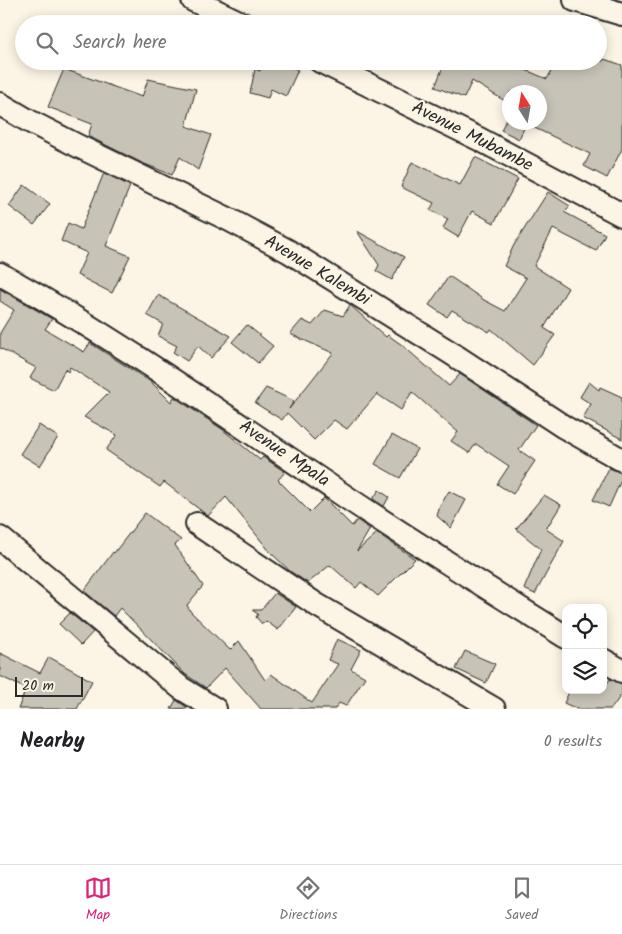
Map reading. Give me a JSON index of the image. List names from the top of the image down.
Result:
{
  "streets": {
    "street": ["Avenue Mubambe", "Avenue Kalembi", "Avenue Mpala"]
  },
  "scale_bar": "20 m",
  "north": "top",
  "page": {
    "search": "Search here",
    "scale": "20 m",
    "heading": ["Nearby", "0 results"],
    "nav": ["Map", "Directions", "Saved"]
  }
}
